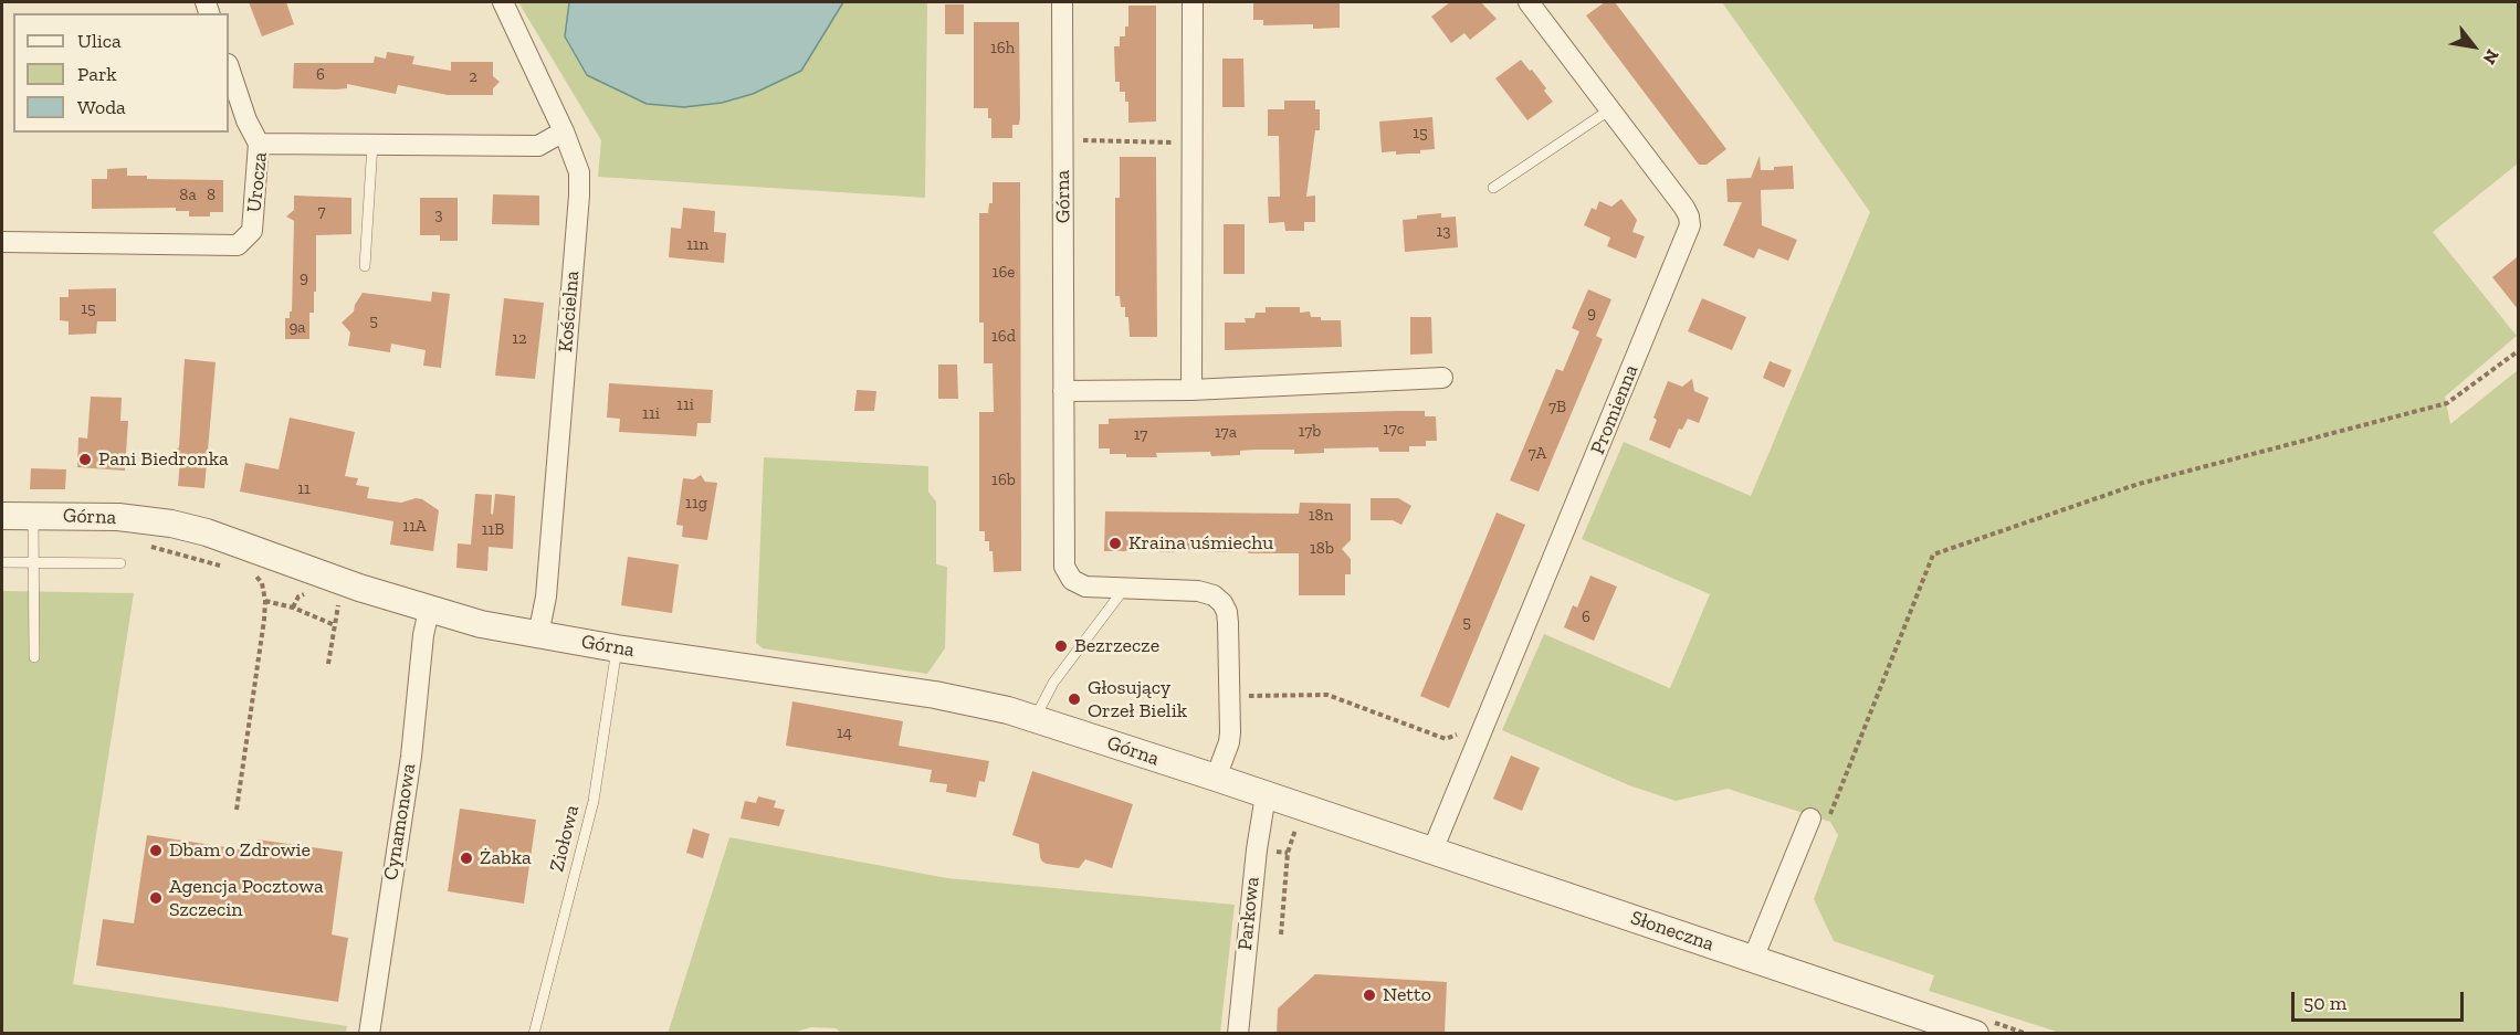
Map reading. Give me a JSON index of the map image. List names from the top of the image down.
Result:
{
  "streets": {
    "street": [
      "Urocza",
      "Górna",
      "Kościelna",
      "Promienna",
      "Cynamonowa",
      "Parkowa",
      "Słoneczna"
    ],
    "lane": ["Ziołowa"]
  },
  "crossings": [
    ["Urocza", "Kościelna"],
    ["Górna", "Kościelna"],
    ["Górna", "Cynamonowa"],
    ["Górna", "Ziołowa"],
    ["Górna", "Parkowa"],
    ["Górna", "Słoneczna"],
    ["Promienna", "Słoneczna"]
  ],
  "places": [
    "Pani Biedronka",
    "Kraina uśmiechu",
    "Bezrzecze",
    "Głosujący Orzeł Bielik",
    "Dbam o Zdrowie",
    "Żabka",
    "Agencja Pocztowa Szczecin",
    "Netto"
  ],
  "house_numbers": [
    "16h",
    "6",
    "2",
    "15",
    "8a",
    "8",
    "7",
    "3",
    "13",
    "11n",
    "16e",
    "9",
    "15",
    "9",
    "5",
    "9a",
    "16d",
    "12",
    "11i",
    "7B",
    "11i",
    "17c",
    "17b",
    "17a",
    "17",
    "7A",
    "16b",
    "11",
    "11g",
    "18n",
    "11A",
    "11B",
    "18b",
    "6",
    "5",
    "14"
  ],
  "legend": ["Ulica", "Park", "Woda"],
  "scale_bar": "50 m",
  "north": "bottom right"
}
